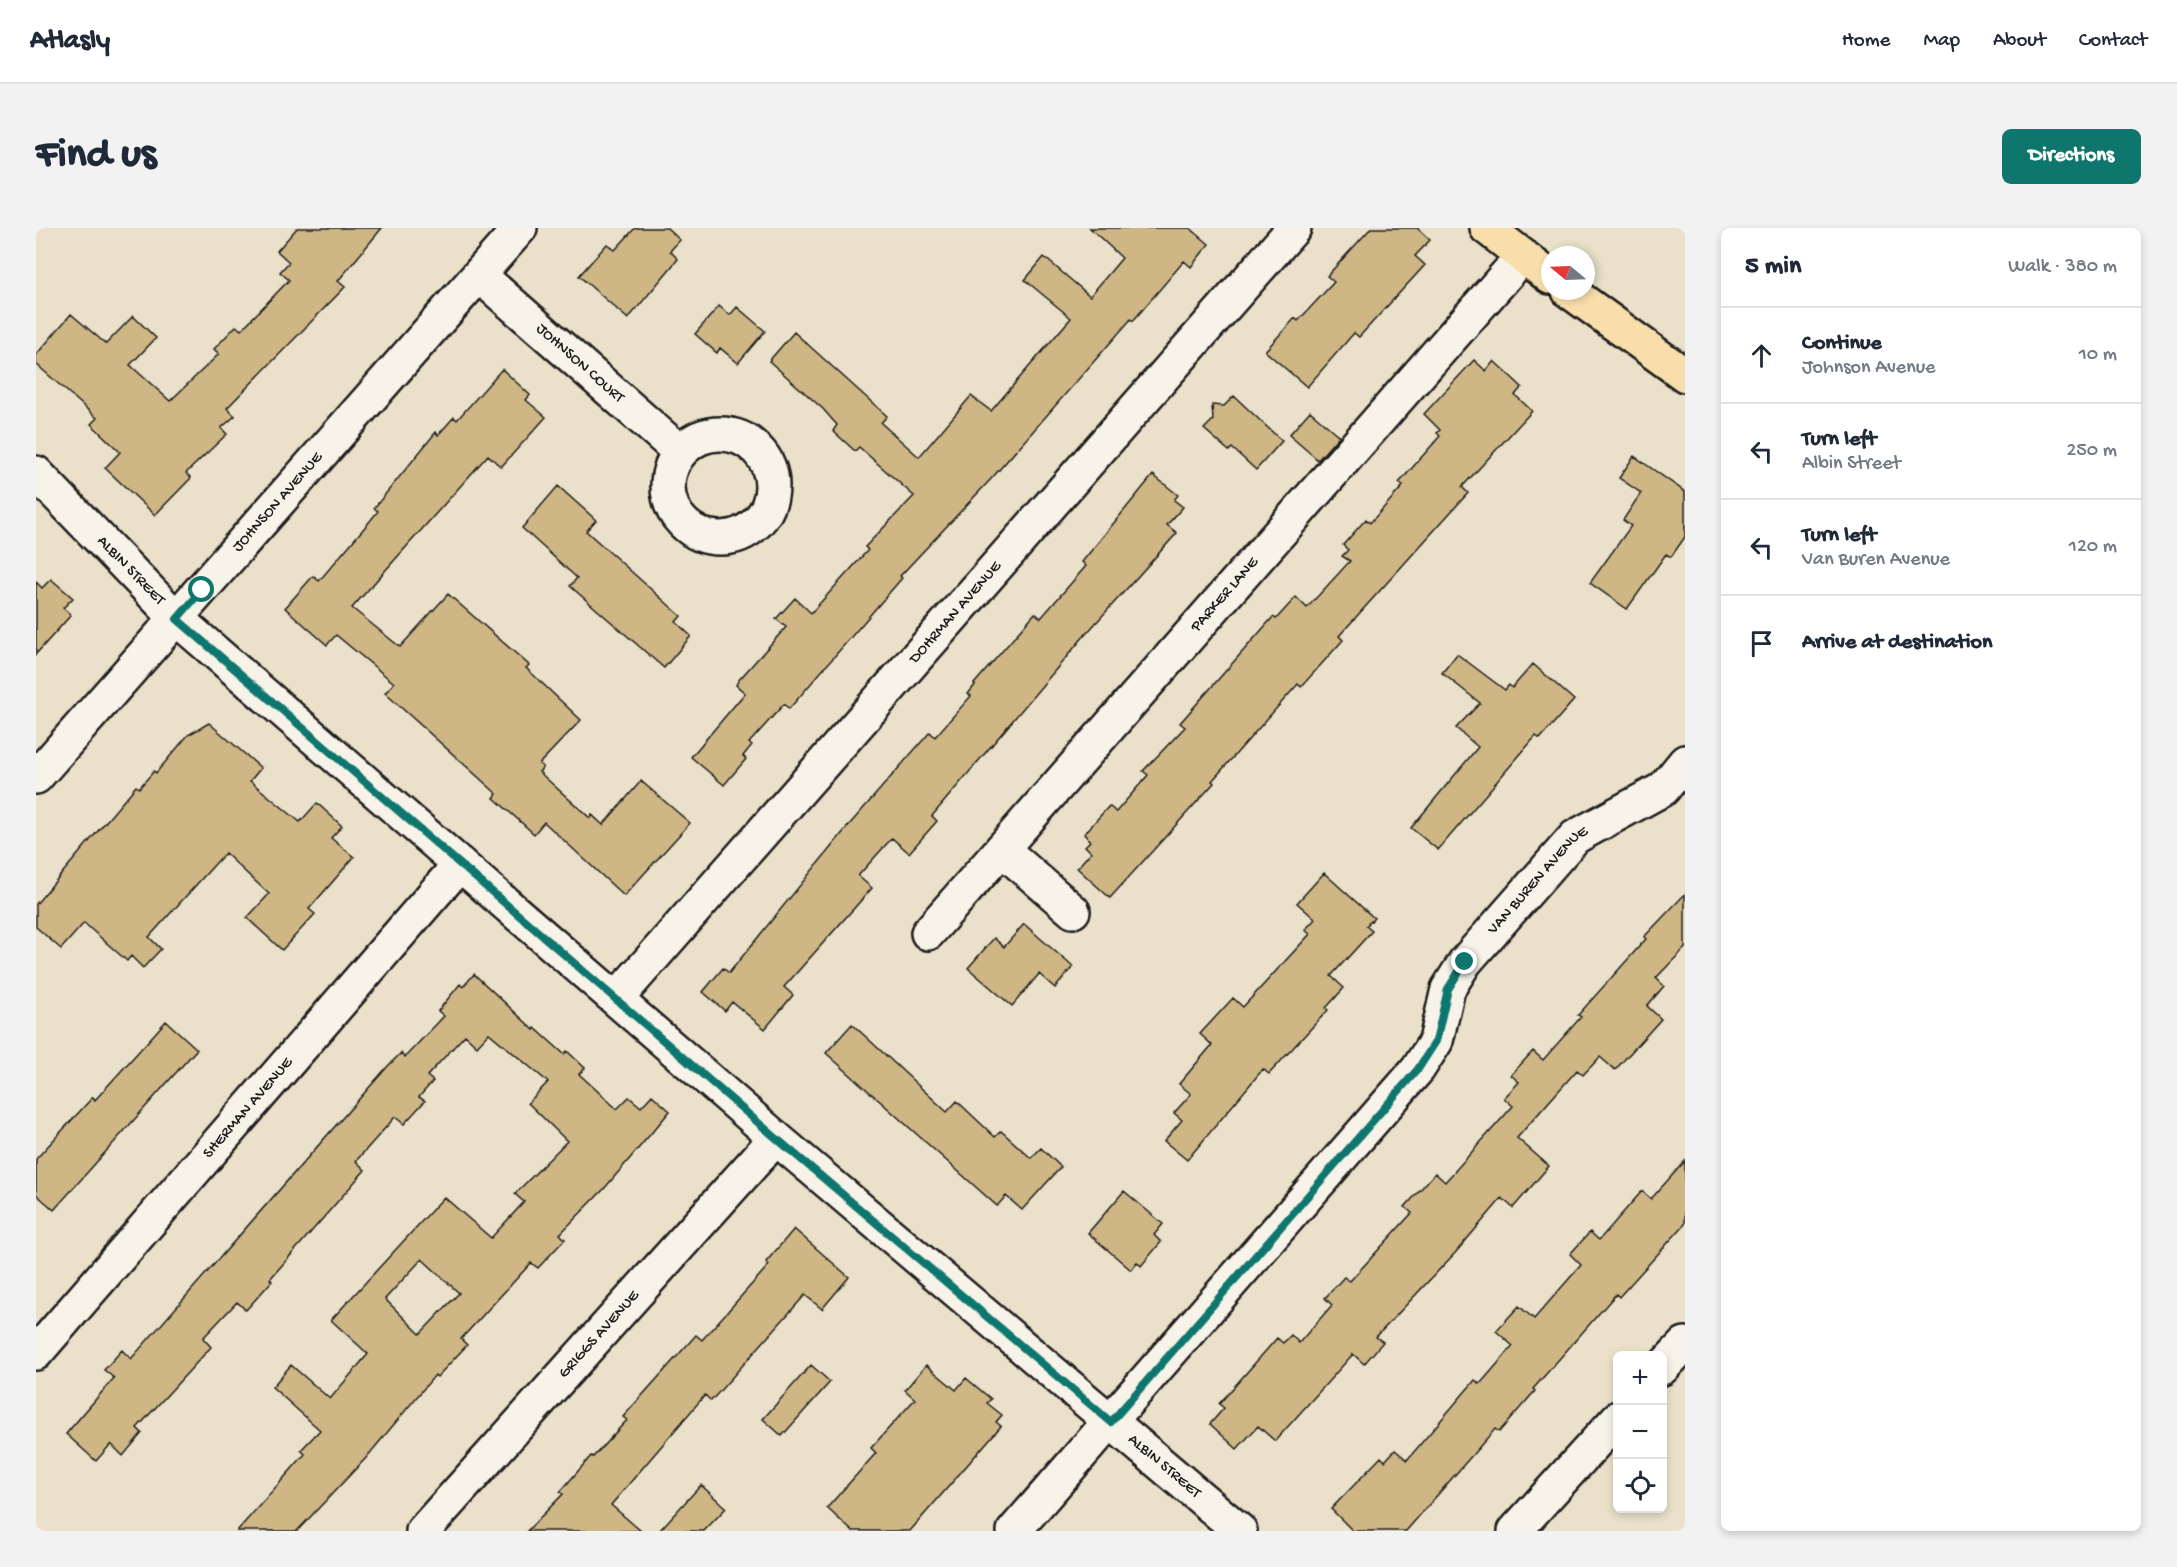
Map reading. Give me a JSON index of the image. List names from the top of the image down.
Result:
{
  "streets": {
    "street": [
      "JOHNSON COURT",
      "JOHNSON AVENUE",
      "ALBIN STREET",
      "PARKER LANE",
      "DOHRMAN AVENUE",
      "VAN BUREN AVENUE",
      "SHERMAN AVENUE",
      "GRIGGS AVENUE"
    ]
  },
  "crossings": [
    ["JOHNSON COURT", "JOHNSON AVENUE"],
    ["JOHNSON AVENUE", "ALBIN STREET"],
    ["ALBIN STREET", "DOHRMAN AVENUE"],
    ["ALBIN STREET", "VAN BUREN AVENUE"],
    ["ALBIN STREET", "SHERMAN AVENUE"],
    ["ALBIN STREET", "GRIGGS AVENUE"]
  ],
  "north": "left",
  "page": {
    "header": "Atlasly",
    "nav": [
      "Home",
      "Map",
      "About",
      "Contact"
    ],
    "buttons": "Directions",
    "title": "Find us",
    "heading": ["5 min", "Walk · 380 m"],
    "list": [
      ["Continue", "Johnson Avenue", "10 m"],
      ["Turn left", "Albin Street", "250 m"],
      ["Turn left", "Van Buren Avenue", "120 m"],
      "Arrive at destination"
    ],
    "map_buttons": ["+", "−"]
  }
}
